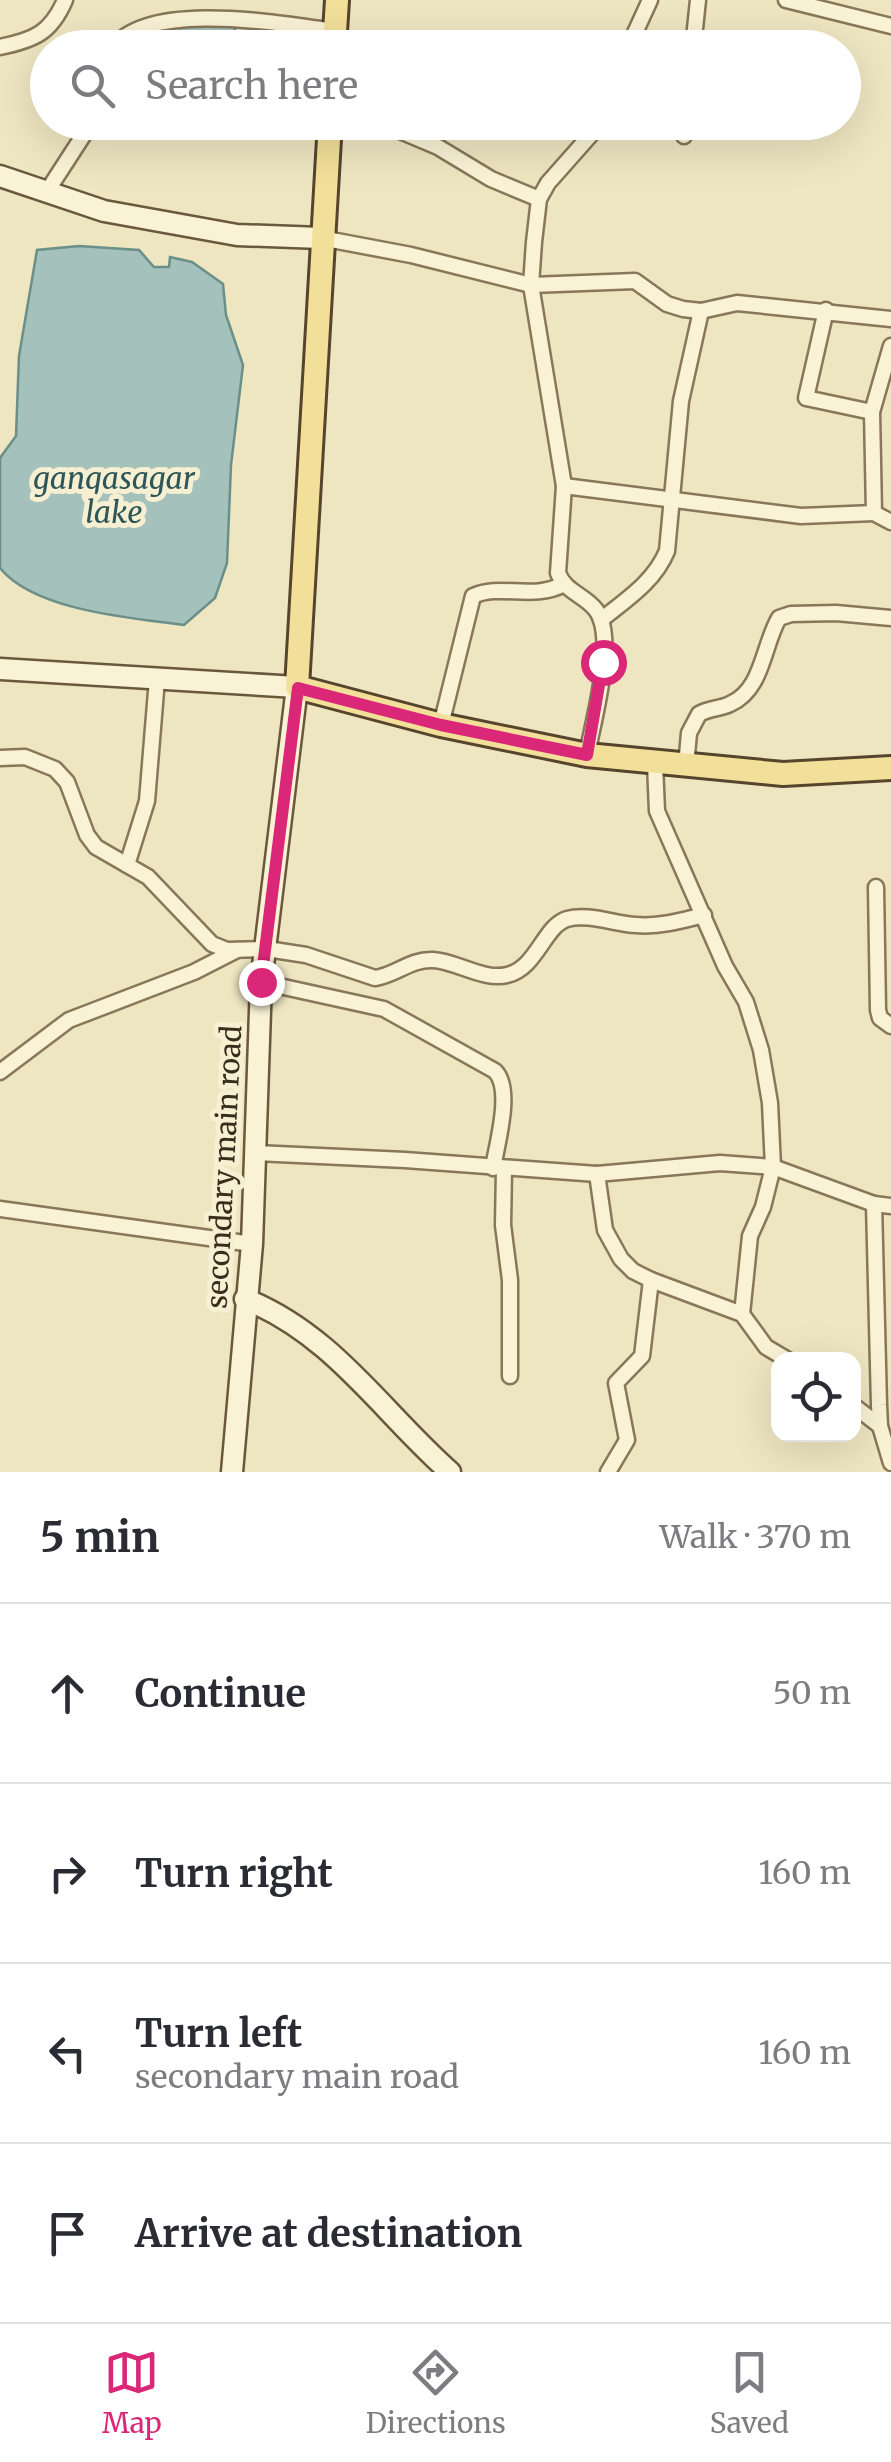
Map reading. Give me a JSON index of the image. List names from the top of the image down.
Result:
{
  "streets": {
    "street": ["secondary main road"]
  },
  "water": ["gangasagar lake"],
  "page": {
    "search": "Search here",
    "heading": ["5 min", "Walk · 370 m"],
    "list": [
      ["Continue", "50 m"],
      ["Turn right", "160 m"],
      ["Turn left", "secondary main road", "160 m"],
      "Arrive at destination"
    ],
    "nav": ["Map", "Directions", "Saved"]
  }
}
